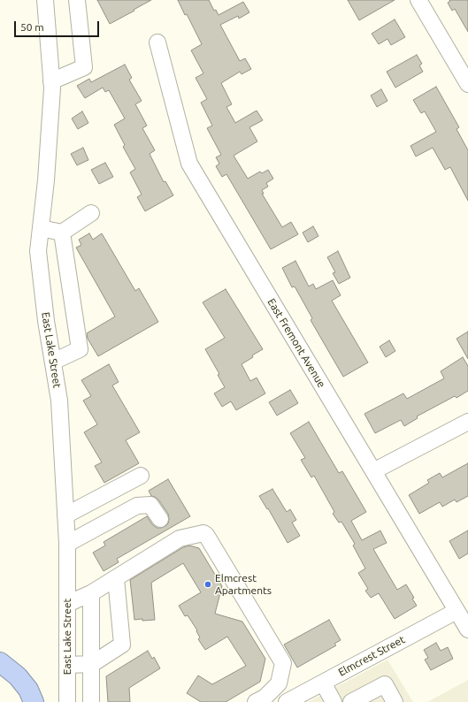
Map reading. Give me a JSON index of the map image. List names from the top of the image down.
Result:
{
  "streets": {
    "street": ["East Fremont Avenue", "East Lake Street", "Elmcrest Street"]
  },
  "crossings": [
    ["East Fremont Avenue", "Elmcrest Street"]
  ],
  "places": ["Elmcrest Apartments"],
  "scale_bar": "50 m"
}
